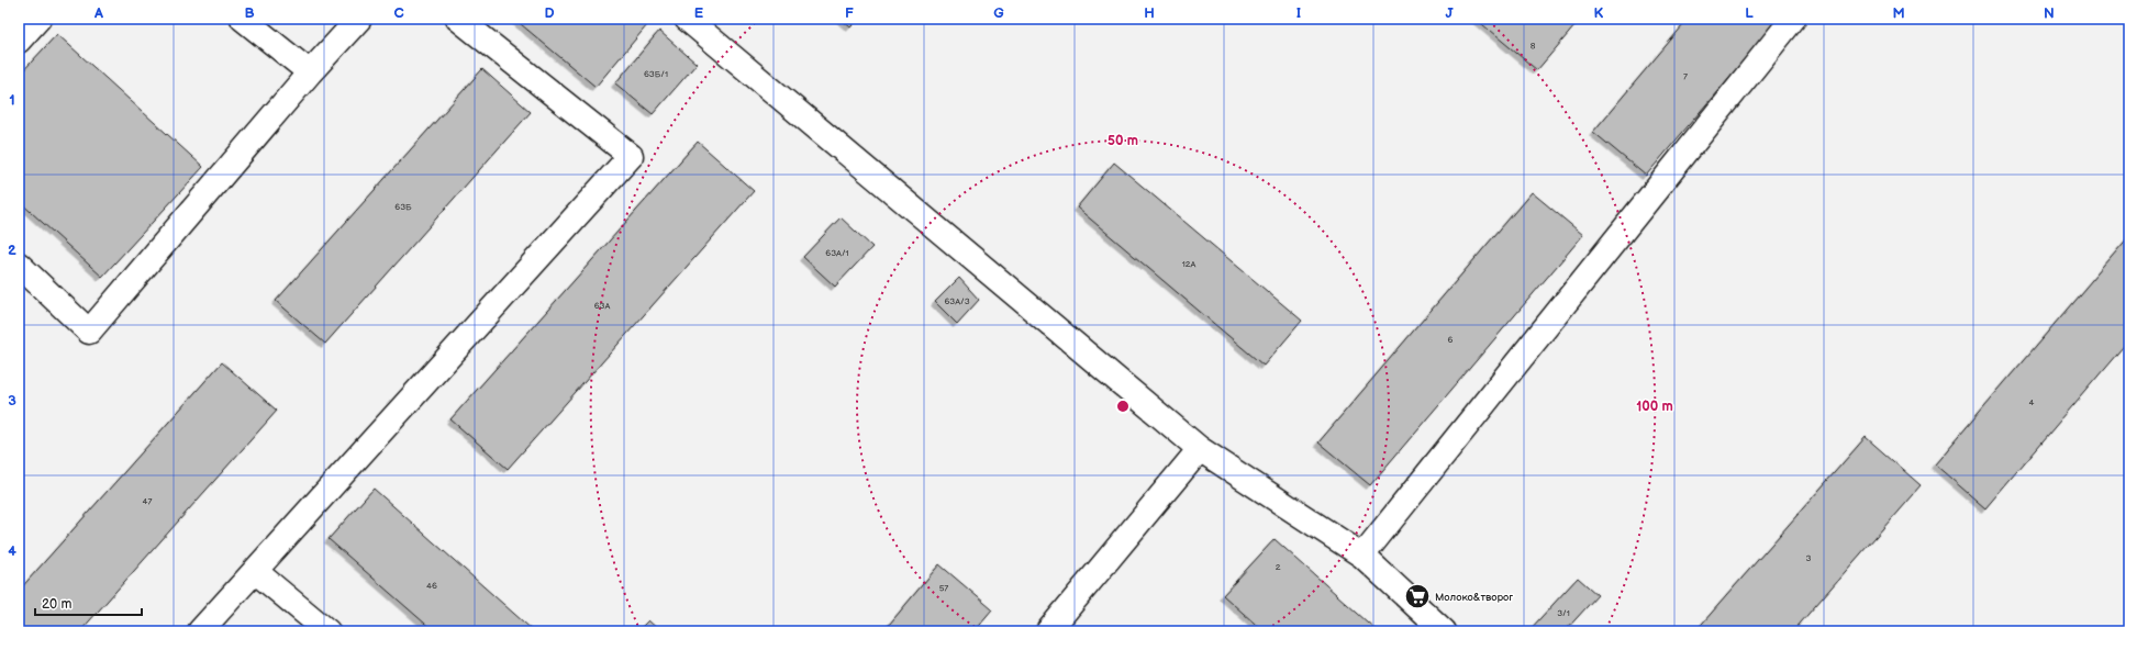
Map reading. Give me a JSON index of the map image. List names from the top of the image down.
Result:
{
  "places": {
    "supermarket": ["Молоко&творог"]
  },
  "house_numbers": [
    "8",
    "63Б/1",
    "7",
    "63Б",
    "63А/1",
    "12А",
    "63А/3",
    "63А",
    "6",
    "4",
    "47",
    "3",
    "2",
    "46",
    "57",
    "3/1"
  ],
  "scale_bar": "20 m",
  "grid": {
    "columns": [
      "A",
      "B",
      "C",
      "D",
      "E",
      "F",
      "G",
      "H",
      "I",
      "J",
      "K",
      "L",
      "M",
      "N"
    ],
    "rows": [
      "1",
      "2",
      "3",
      "4"
    ]
  },
  "rings": ["50 m", "100 m"]
}
